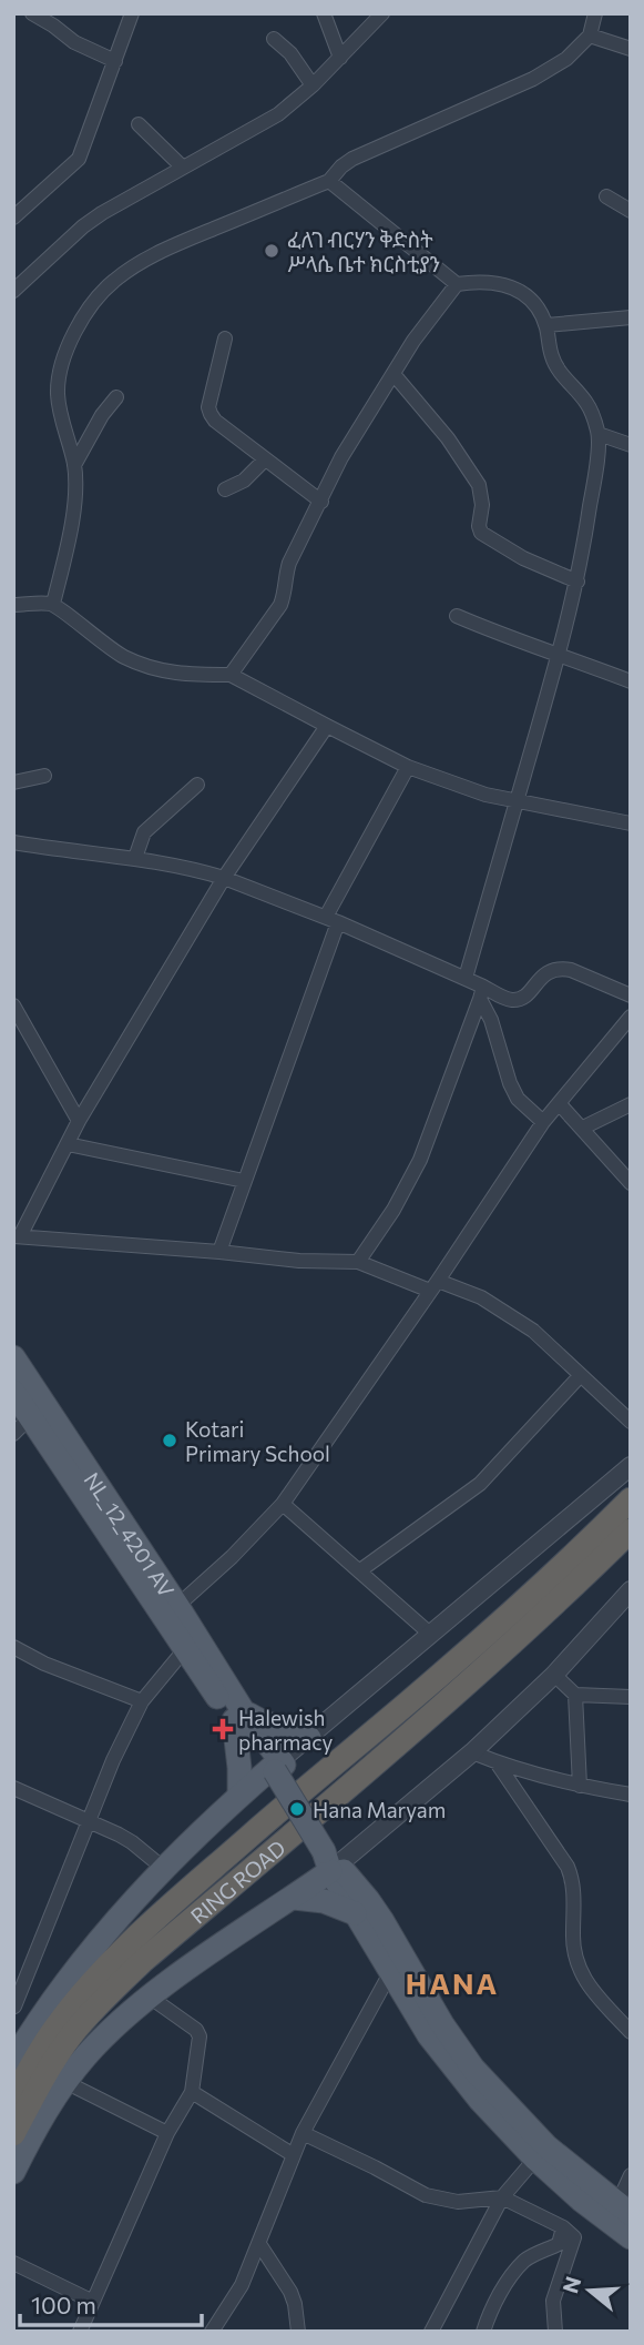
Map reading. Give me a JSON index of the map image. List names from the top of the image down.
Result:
{
  "streets": {
    "highway": ["RING ROAD"],
    "main road": ["NL_12_4201 AV"]
  },
  "districts": ["HANA"],
  "places": {
    "other": ["ፈለገ ብርሃን ቅድስት ሥላሴ ቤተ ክርስቲያን", "Kotari Primary School", "Hana Maryam"],
    "health": ["Halewish pharmacy"]
  },
  "scale_bar": "100 m",
  "north": "left"
}
